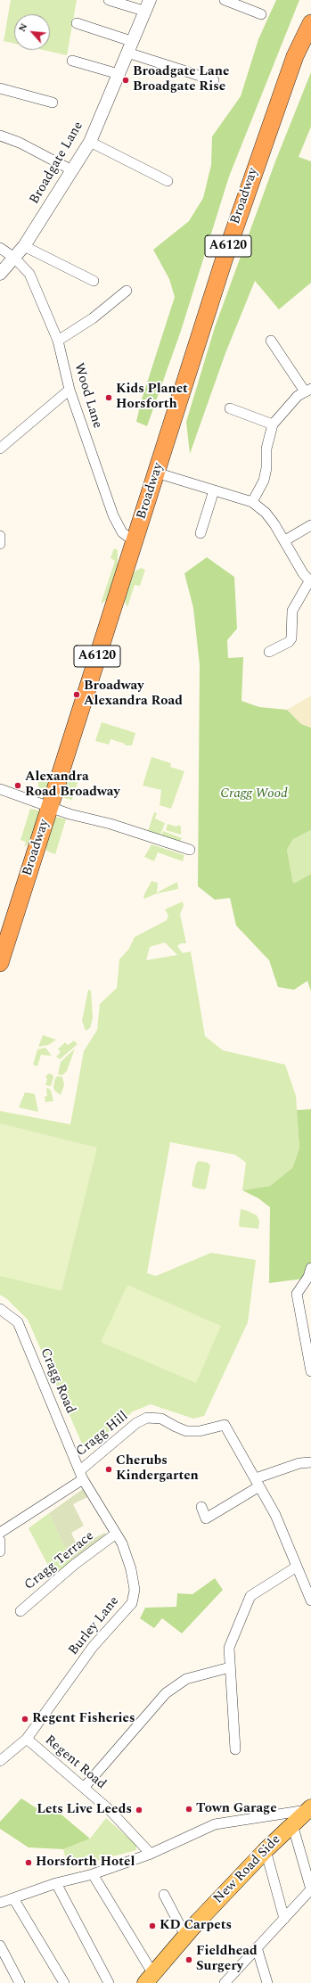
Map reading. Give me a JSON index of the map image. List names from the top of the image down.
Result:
{
  "streets": {
    "highway": ["Broadway", "A6120"],
    "main road": ["New Road Side"],
    "street": [
      "Broadgate Lane",
      "Wood Lane",
      "Cragg Road",
      "Cragg Hill",
      "Cragg Terrace",
      "Burley Lane",
      "Regent Road"
    ]
  },
  "crossings": [
    ["Broadgate Lane", "Wood Lane"],
    ["Broadway", "Wood Lane"],
    ["Cragg Road", "Cragg Hill"],
    ["Cragg Road", "Burley Lane"],
    ["Cragg Hill", "Burley Lane"],
    ["Cragg Terrace", "Burley Lane"],
    ["Burley Lane", "Regent Road"]
  ],
  "parks": ["Cragg Wood"],
  "places": [
    "Broadgate Lane Broadgate Rise",
    "Kids Planet Horsforth",
    "Broadway Alexandra Road",
    "Alexandra Road Broadway",
    "Cherubs Kindergarten",
    "Regent Fisheries",
    "Town Garage",
    "Lets Live Leeds",
    "Horsforth Hotel",
    "KD Carpets",
    "Fieldhead Surgery"
  ],
  "north": "top left"
}
